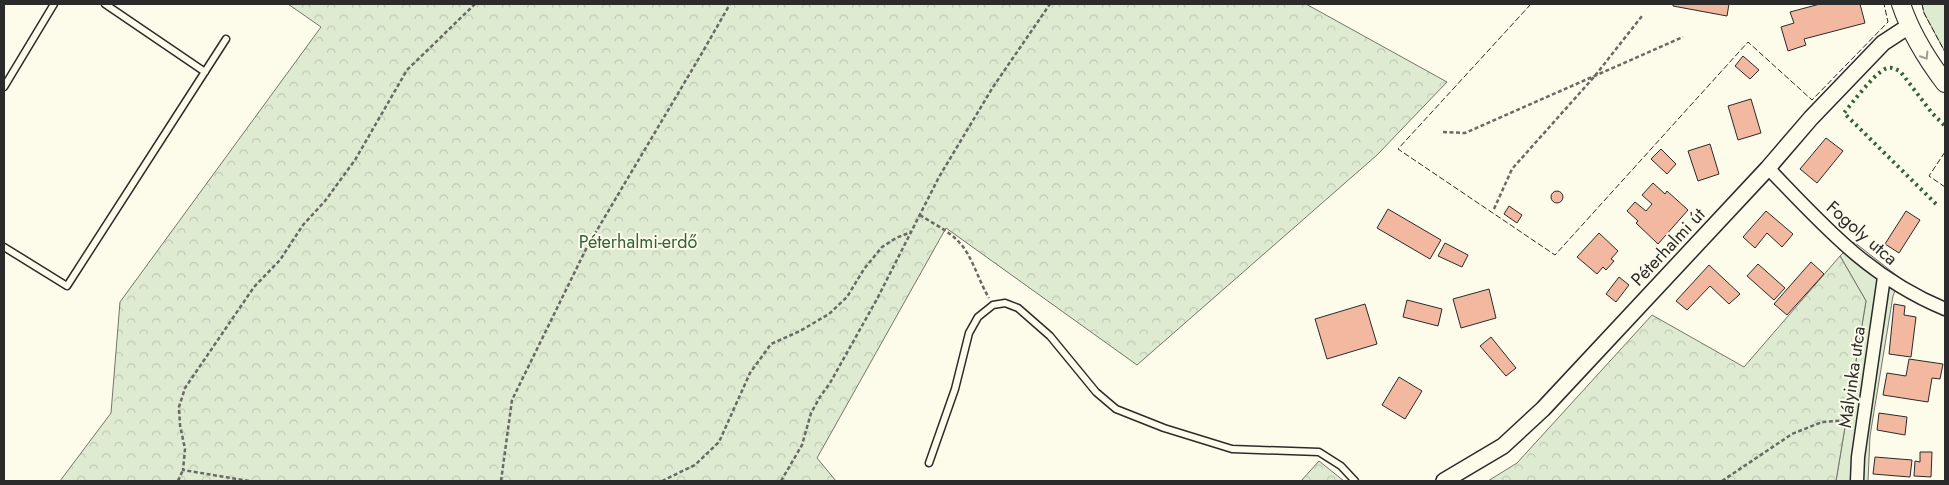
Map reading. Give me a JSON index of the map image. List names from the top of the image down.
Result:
{
  "streets": {
    "street": ["Fogoly utca", "Péterhalmi út", "Mályinka utca"]
  },
  "crossings": [
    ["Fogoly utca", "Péterhalmi út"],
    ["Fogoly utca", "Mályinka utca"]
  ],
  "parks": ["Péterhalmi-erdő"]
}
